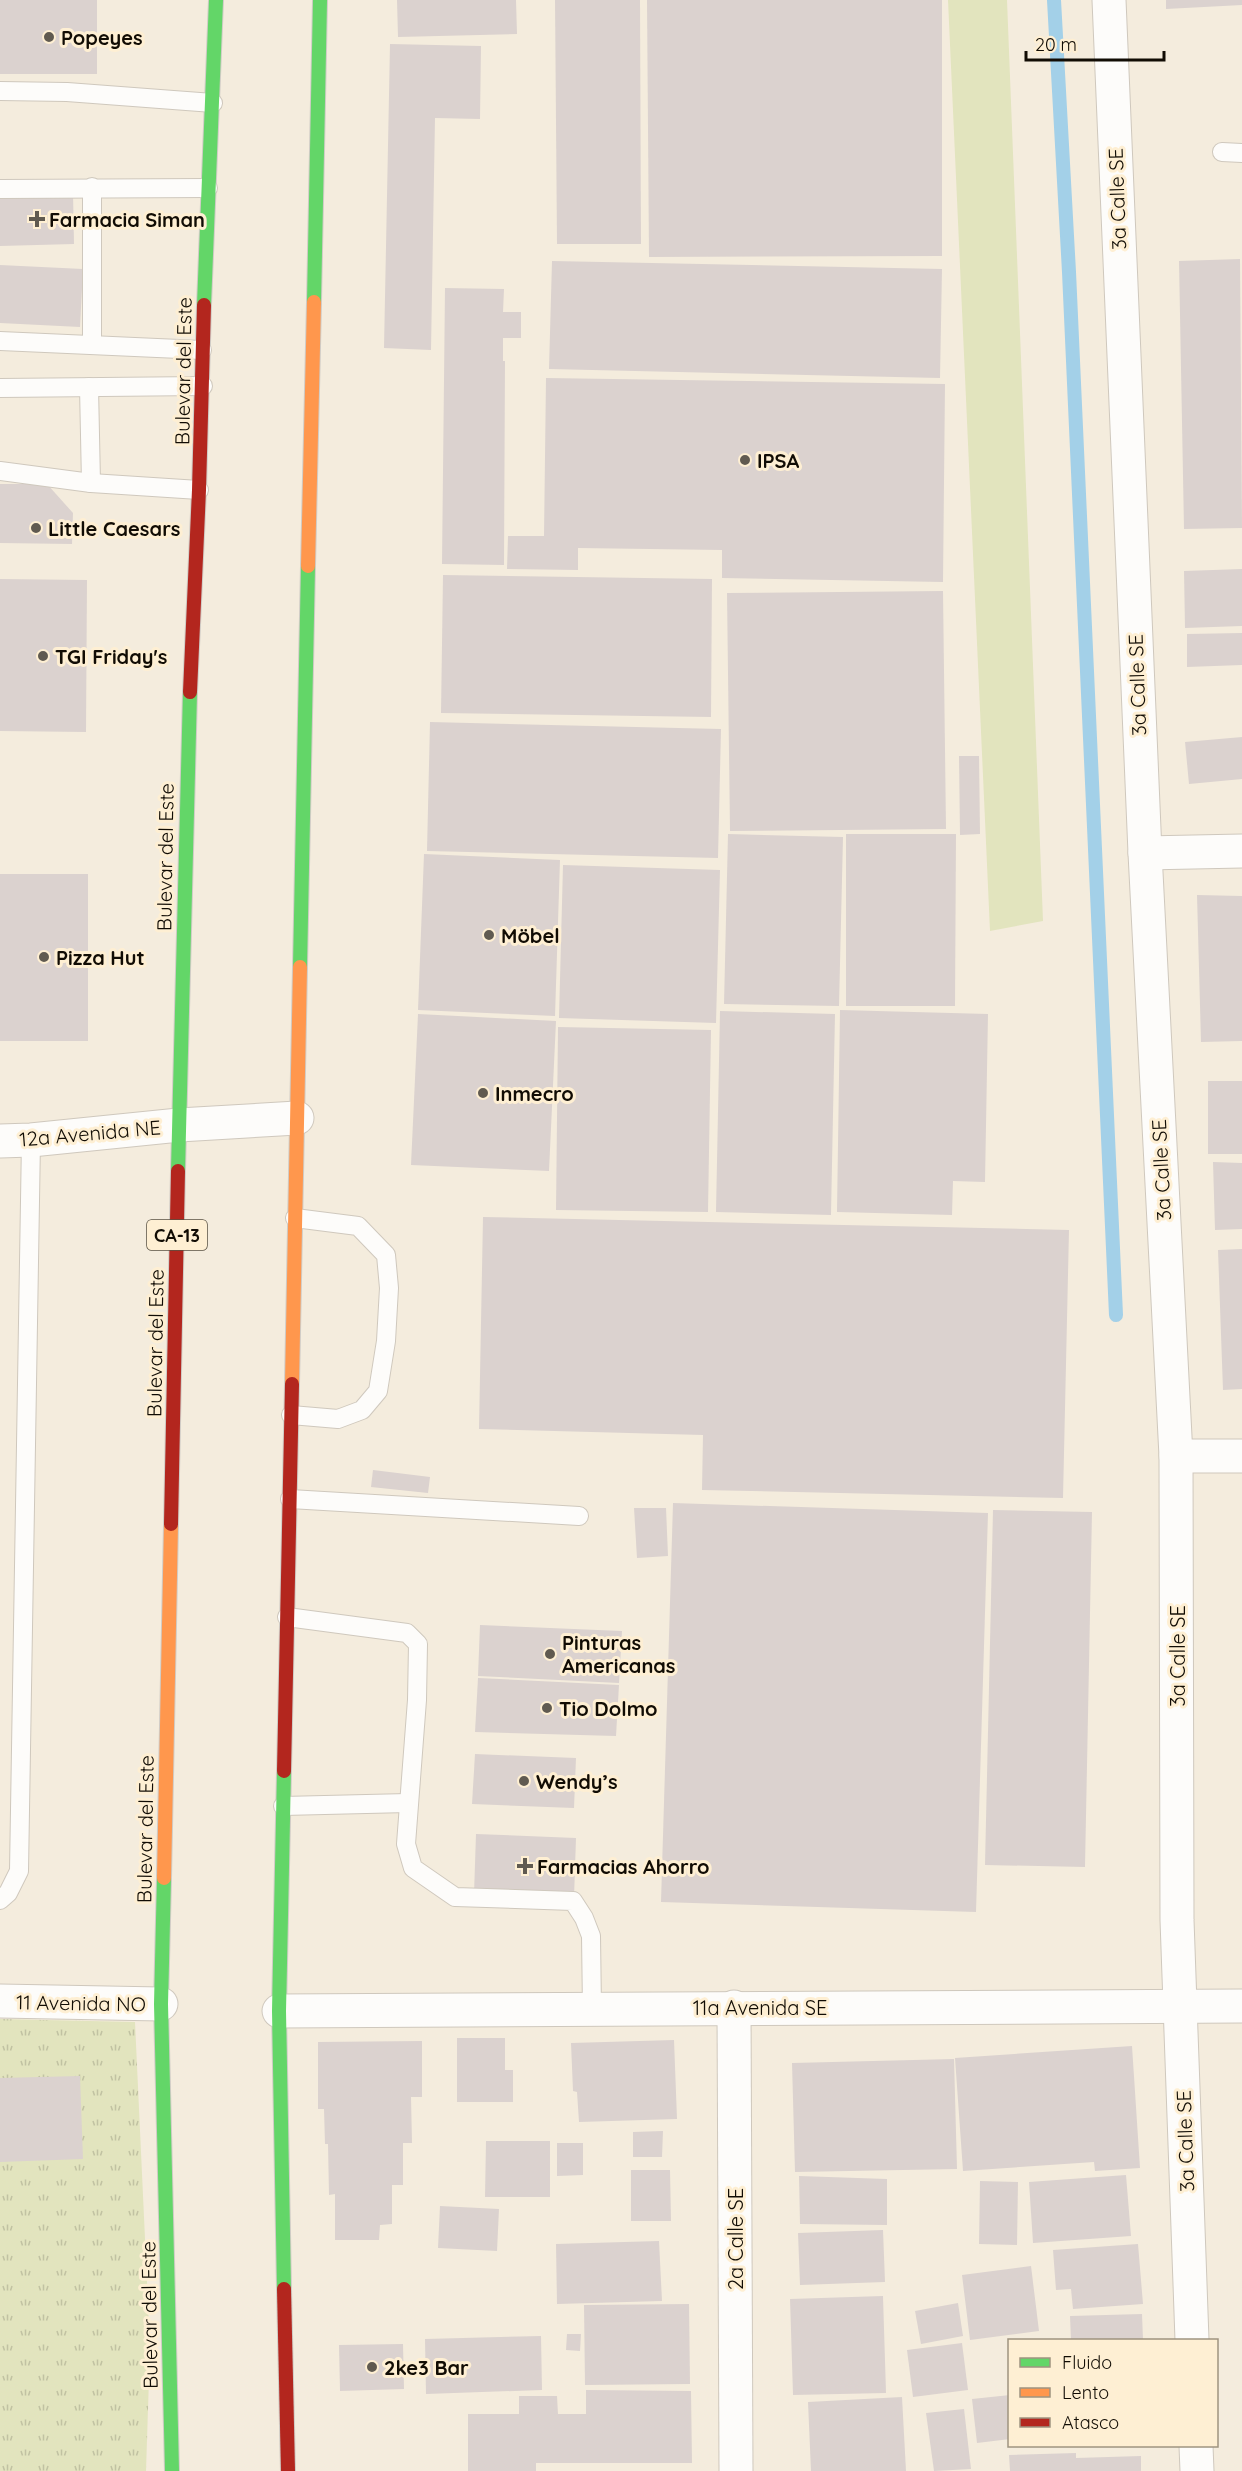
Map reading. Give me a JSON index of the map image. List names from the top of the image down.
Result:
{
  "streets": {
    "highway": ["Bulevar del Este", "CA-13"],
    "street": [
      "3a Calle SE",
      "12a Avenida NE",
      "11 Avenida NO",
      "11a Avenida SE",
      "2a Calle SE"
    ]
  },
  "crossings": [
    ["3a Calle SE", "11a Avenida SE"],
    ["Bulevar del Este", "12a Avenida NE"],
    ["Bulevar del Este", "11 Avenida NO"],
    ["11a Avenida SE", "2a Calle SE"]
  ],
  "places": {
    "other": [
      "Popeyes",
      "IPSA",
      "Little Caesars",
      "TGI Friday's",
      "Möbel",
      "Pizza Hut",
      "Inmecro",
      "Pinturas Americanas",
      "Tio Dolmo",
      "Wendy’s",
      "2ke3 Bar"
    ],
    "health": ["Farmacia Siman", "Farmacias Ahorro"]
  },
  "legend": ["Fluido", "Lento", "Atasco"],
  "scale_bar": "20 m"
}
